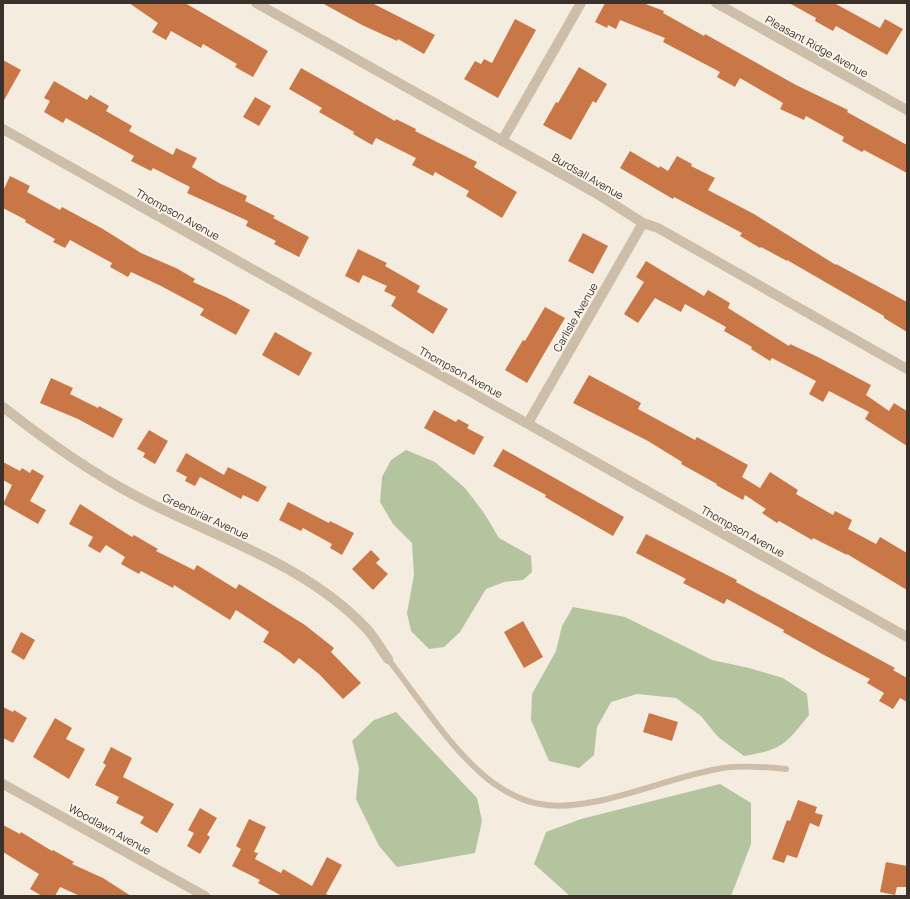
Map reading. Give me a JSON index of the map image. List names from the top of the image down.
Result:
{
  "streets": {
    "street": [
      "Pleasant Ridge Avenue",
      "Burdsall Avenue",
      "Thompson Avenue",
      "Carlisle Avenue",
      "Greenbriar Avenue",
      "Woodlawn Avenue"
    ]
  },
  "crossings": [
    ["Burdsall Avenue", "Carlisle Avenue"],
    ["Thompson Avenue", "Carlisle Avenue"]
  ]
}
